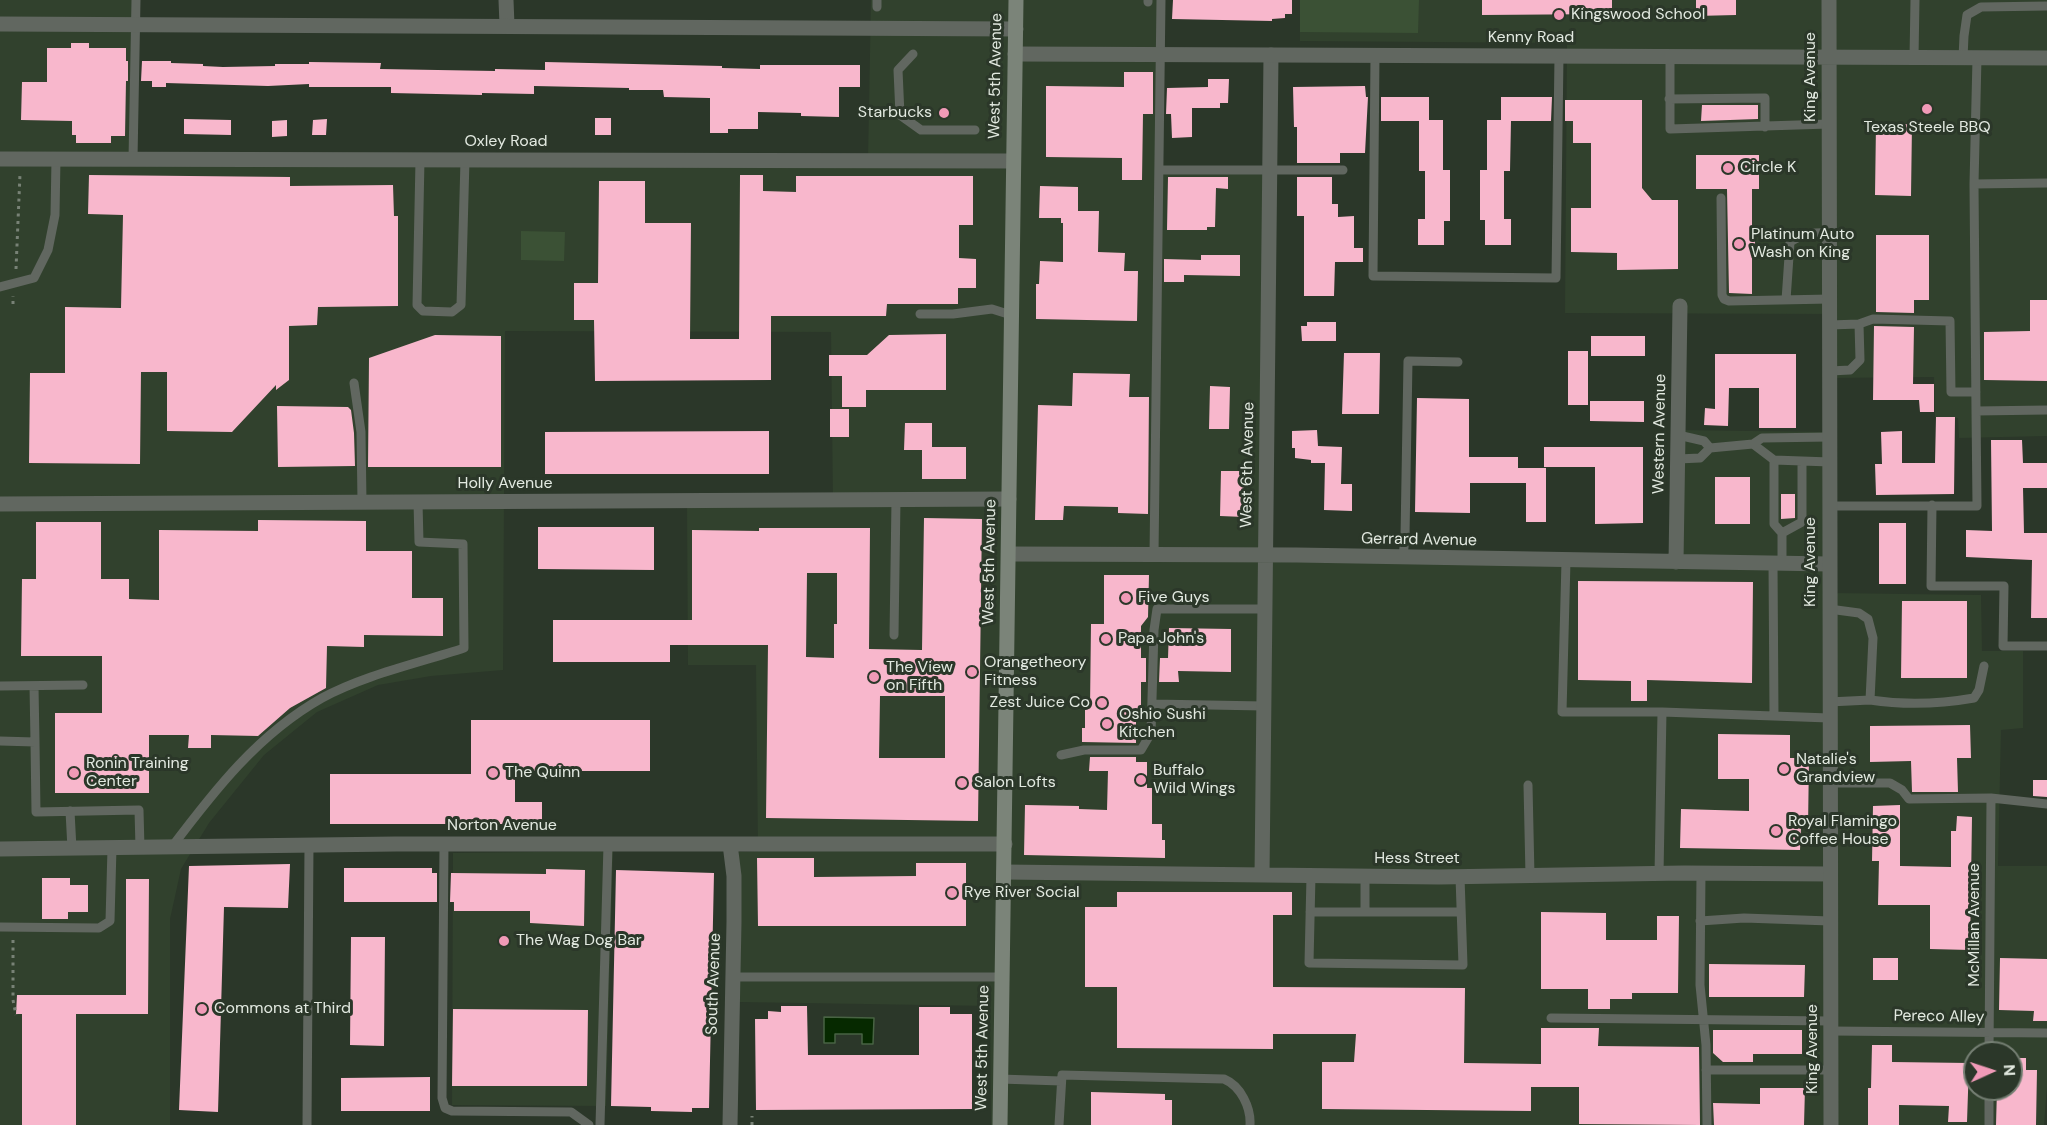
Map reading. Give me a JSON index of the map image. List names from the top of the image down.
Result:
{
  "streets": {
    "main road": ["West 5th Avenue"],
    "street": [
      "Kenny Road",
      "King Avenue",
      "Oxley Road",
      "Western Avenue",
      "West 6th Avenue",
      "Holly Avenue",
      "Gerrard Avenue",
      "Norton Avenue",
      "Hess Street",
      "South Avenue"
    ],
    "lane": ["McMillan Avenue", "Pereco Alley"]
  },
  "crossings": [
    ["Kenny Road", "West 5th Avenue"],
    ["Kenny Road", "King Avenue"],
    ["Kenny Road", "West 6th Avenue"],
    ["West 5th Avenue", "Oxley Road"],
    ["West 5th Avenue", "Holly Avenue"],
    ["West 5th Avenue", "Gerrard Avenue"],
    ["West 5th Avenue", "Norton Avenue"],
    ["West 5th Avenue", "Hess Street"],
    ["King Avenue", "Gerrard Avenue"],
    ["King Avenue", "Hess Street"],
    ["King Avenue", "Pereco Alley"],
    ["Western Avenue", "Gerrard Avenue"],
    ["West 6th Avenue", "Gerrard Avenue"],
    ["West 6th Avenue", "Hess Street"],
    ["Norton Avenue", "South Avenue"],
    ["McMillan Avenue", "Pereco Alley"]
  ],
  "places": [
    "Kingswood School",
    "Texas Steele BBQ",
    "Starbucks",
    "Circle K",
    "Platinum Auto Wash on King",
    "Five Guys",
    "Papa John's",
    "Orangetheory Fitness",
    "The View on Fifth",
    "Zest Juice Co",
    "Oshio Sushi Kitchen",
    "Natalie's Grandview",
    "Ronin Training Center",
    "The Quinn",
    "Buffalo Wild Wings",
    "Salon Lofts",
    "Royal Flamingo Coffee House",
    "Rye River Social",
    "The Wag Dog Bar",
    "Commons at Third"
  ],
  "north": "right"
}
